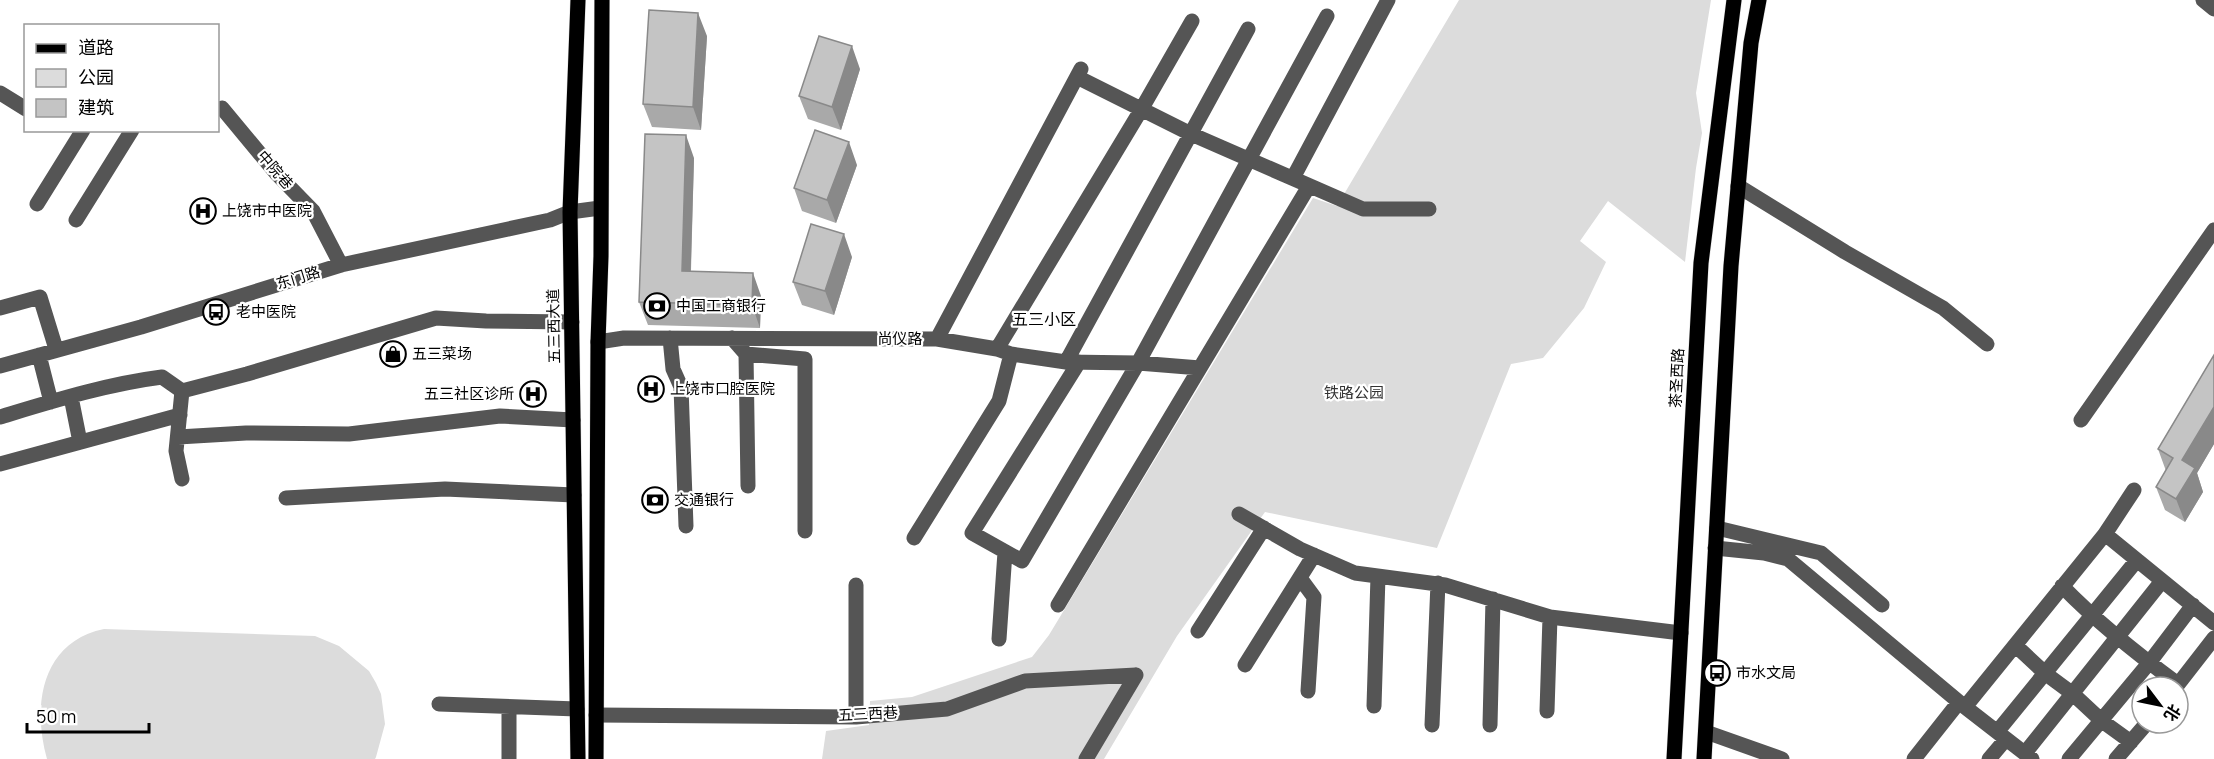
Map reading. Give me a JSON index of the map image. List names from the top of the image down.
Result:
{
  "streets": {
    "main road": ["五三西大道", "茶圣西路"],
    "street": [
      "中院巷",
      "东门路",
      "尚仪路",
      "五三西巷"
    ]
  },
  "crossings": [
    ["中院巷", "东门路"],
    ["东门路", "五三西大道"]
  ],
  "districts": ["五三小区"],
  "parks": ["铁路公园"],
  "places": {
    "hospital": ["上饶市中医院", "上饶市口腔医院", "五三社区诊所"],
    "bank": ["中国工商银行", "交通银行"],
    "bus stop": ["老中医院", "市水文局"],
    "shop": ["五三菜场"]
  },
  "legend": ["道路", "公园", "建筑"],
  "scale_bar": "50 m",
  "north": "bottom right"
}
